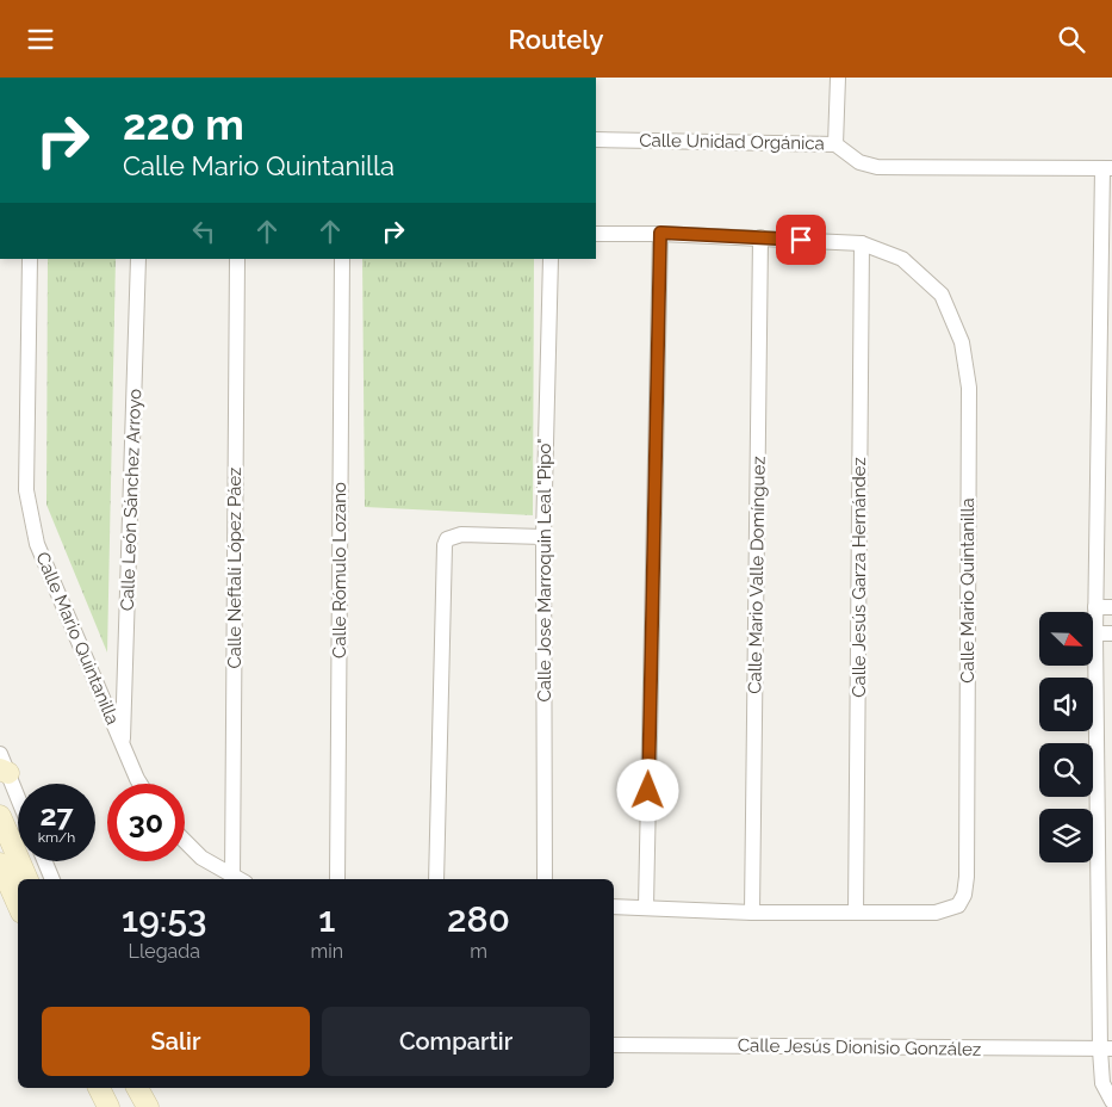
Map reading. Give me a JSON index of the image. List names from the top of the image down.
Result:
{
  "streets": {
    "street": [
      "Calle Unidad Orgánica",
      "Calle León Sánchez Arroyo",
      "Calle Neftalí López Páez",
      "Calle Rómulo Lozano",
      "Calle Jose Marroquin Leal \"Pipo\"",
      "Calle Mario Valle Domínguez",
      "Calle Jesús Garza Hernández",
      "Calle Mario Quintanilla",
      "Calle Jesús Dionisio González"
    ]
  },
  "crossings": [
    ["Calle León Sánchez Arroyo", "Calle Mario Quintanilla"],
    ["Calle Mario Valle Domínguez", "Calle Mario Quintanilla"],
    ["Calle Jesús Garza Hernández", "Calle Mario Quintanilla"]
  ],
  "north": "bottom right",
  "page": {
    "header": "Routely",
    "turn": ["220 m", "Calle Mario Quintanilla"],
    "speed": "27 km/h",
    "limit": "30",
    "eta": [
      "19:53",
      "Llegada",
      "1",
      "min",
      "280",
      "m"
    ],
    "buttons": ["Salir", "Compartir"]
  }
}
